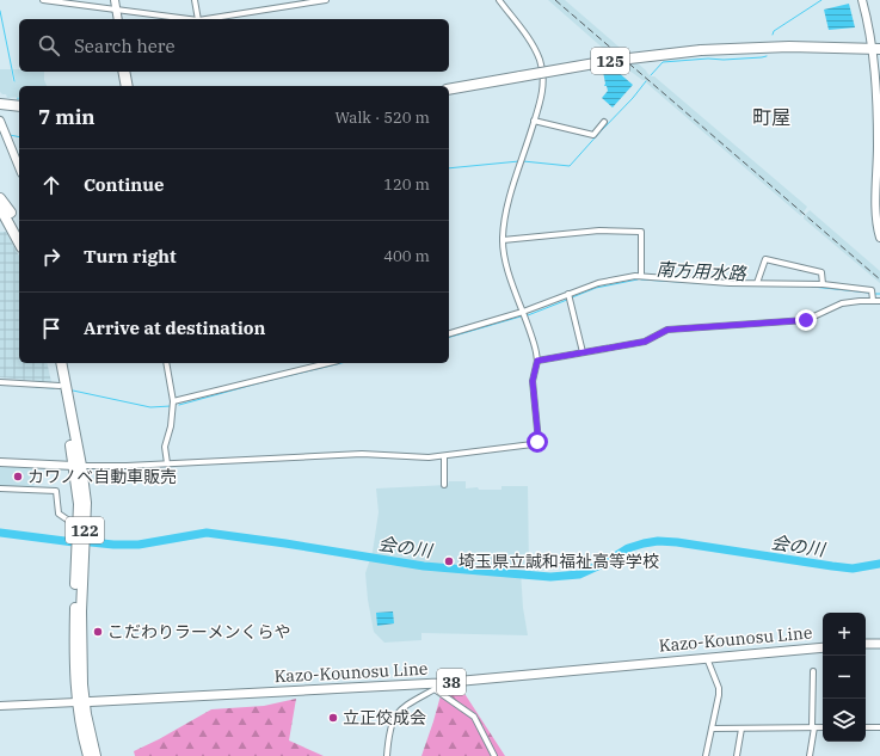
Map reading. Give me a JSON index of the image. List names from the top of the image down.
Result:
{
  "streets": {
    "highway": ["125", "122"],
    "main road": ["Kazo-Kounosu Line", "38"]
  },
  "crossings": [
    ["122", "Kazo-Kounosu Line"]
  ],
  "districts": ["町屋"],
  "water": ["南方用水路", "会の川"],
  "places": [
    "カワノベ自動車販売",
    "埼玉県立誠和福祉高等学校",
    "こだわりラーメンくらや",
    "立正佼成会"
  ],
  "page": {
    "search": "Search here",
    "heading": ["7 min", "Walk · 520 m"],
    "list": [
      ["Continue", "120 m"],
      ["Turn right", "400 m"],
      "Arrive at destination"
    ],
    "map_buttons": ["+", "−"]
  }
}
